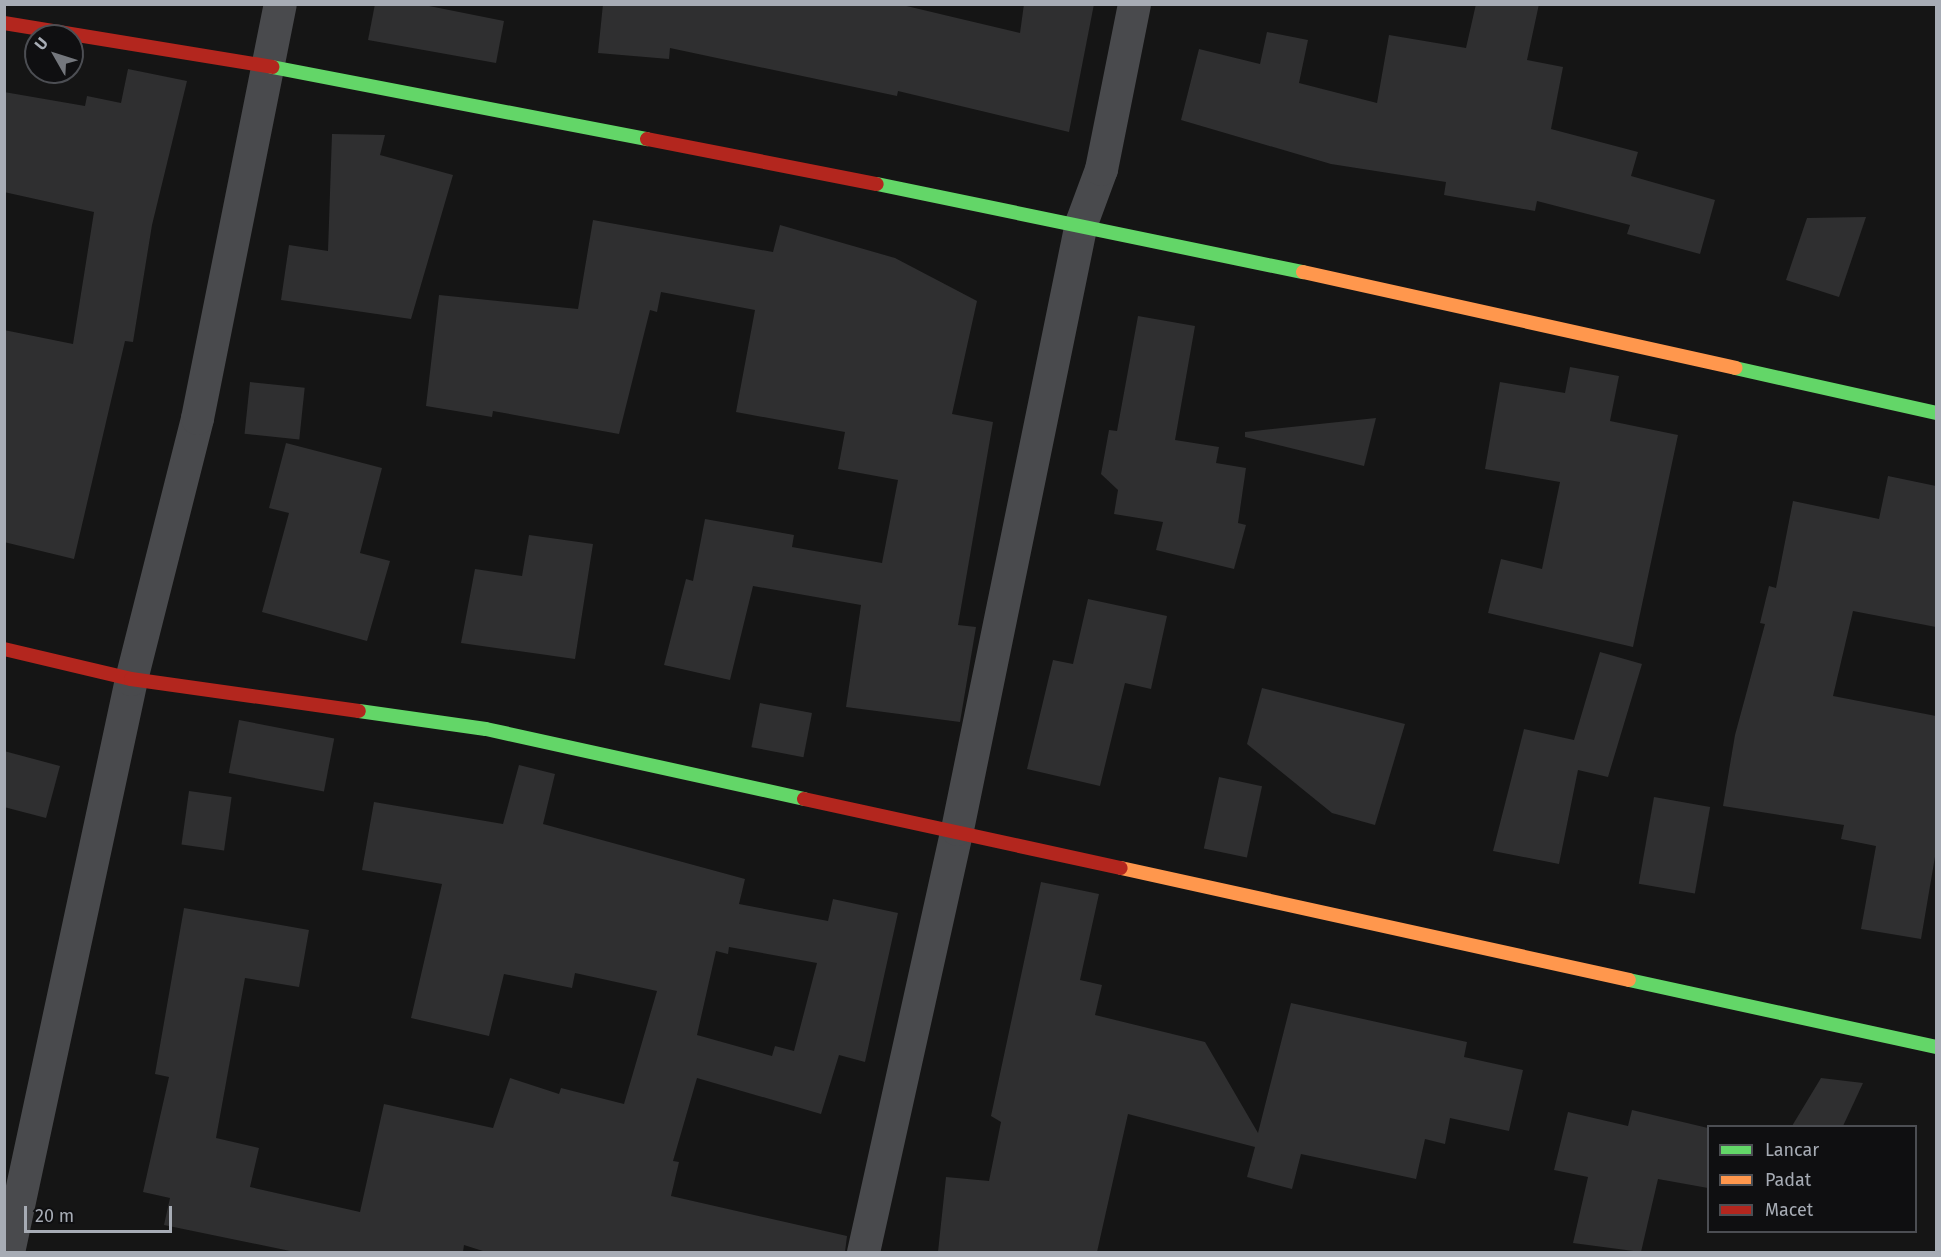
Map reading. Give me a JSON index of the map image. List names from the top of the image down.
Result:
{
  "legend": ["Lancar", "Padat", "Macet"],
  "scale_bar": "20 m",
  "north": "top left"
}
